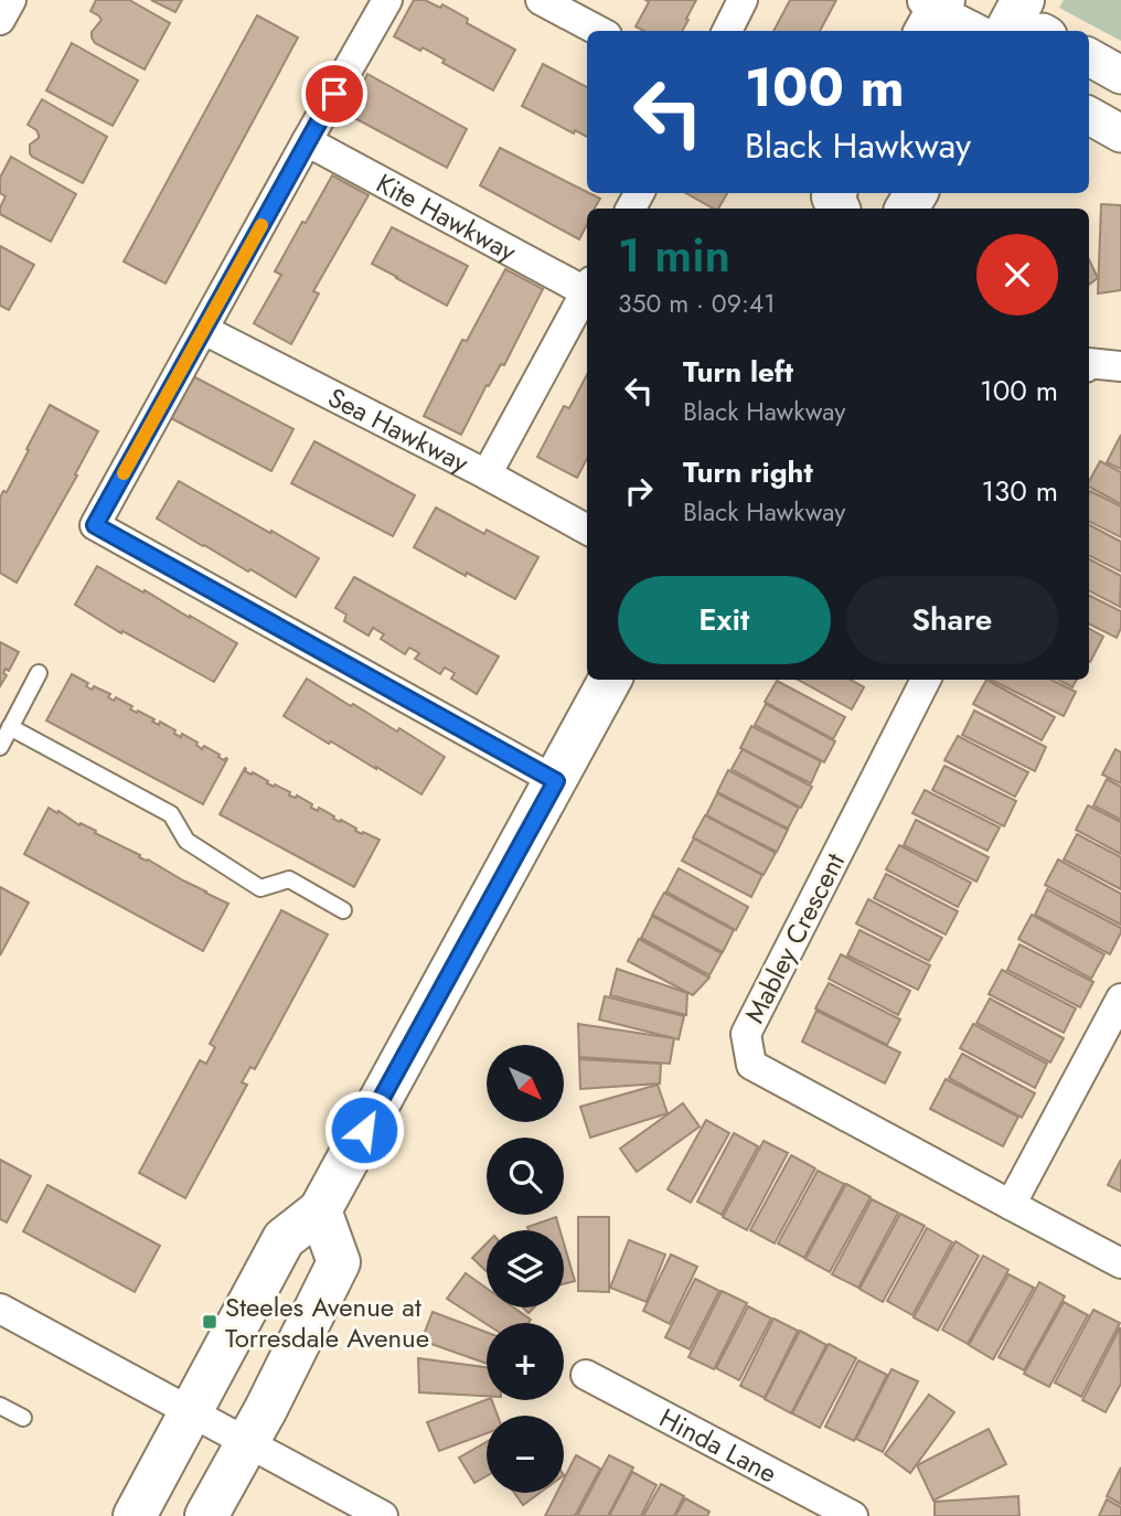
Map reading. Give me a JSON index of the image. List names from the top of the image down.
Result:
{
  "streets": {
    "street": [
      "Kite Hawkway",
      "Sea Hawkway",
      "Mabley Crescent",
      "Hinda Lane"
    ]
  },
  "places": {
    "transit": ["Steeles Avenue at Torresdale Avenue"]
  },
  "north": "bottom right",
  "page": {
    "turn": ["100 m", "Black Hawkway"],
    "heading": ["1 min", "350 m · 09:41"],
    "list": [
      {
        "name": "Turn left",
        "note": "Black Hawkway",
        "value": "100 m"
      },
      {
        "name": "Turn right",
        "note": "Black Hawkway",
        "value": "130 m"
      }
    ],
    "buttons": ["Exit", "Share"],
    "map_buttons": ["+", "−"]
  }
}
